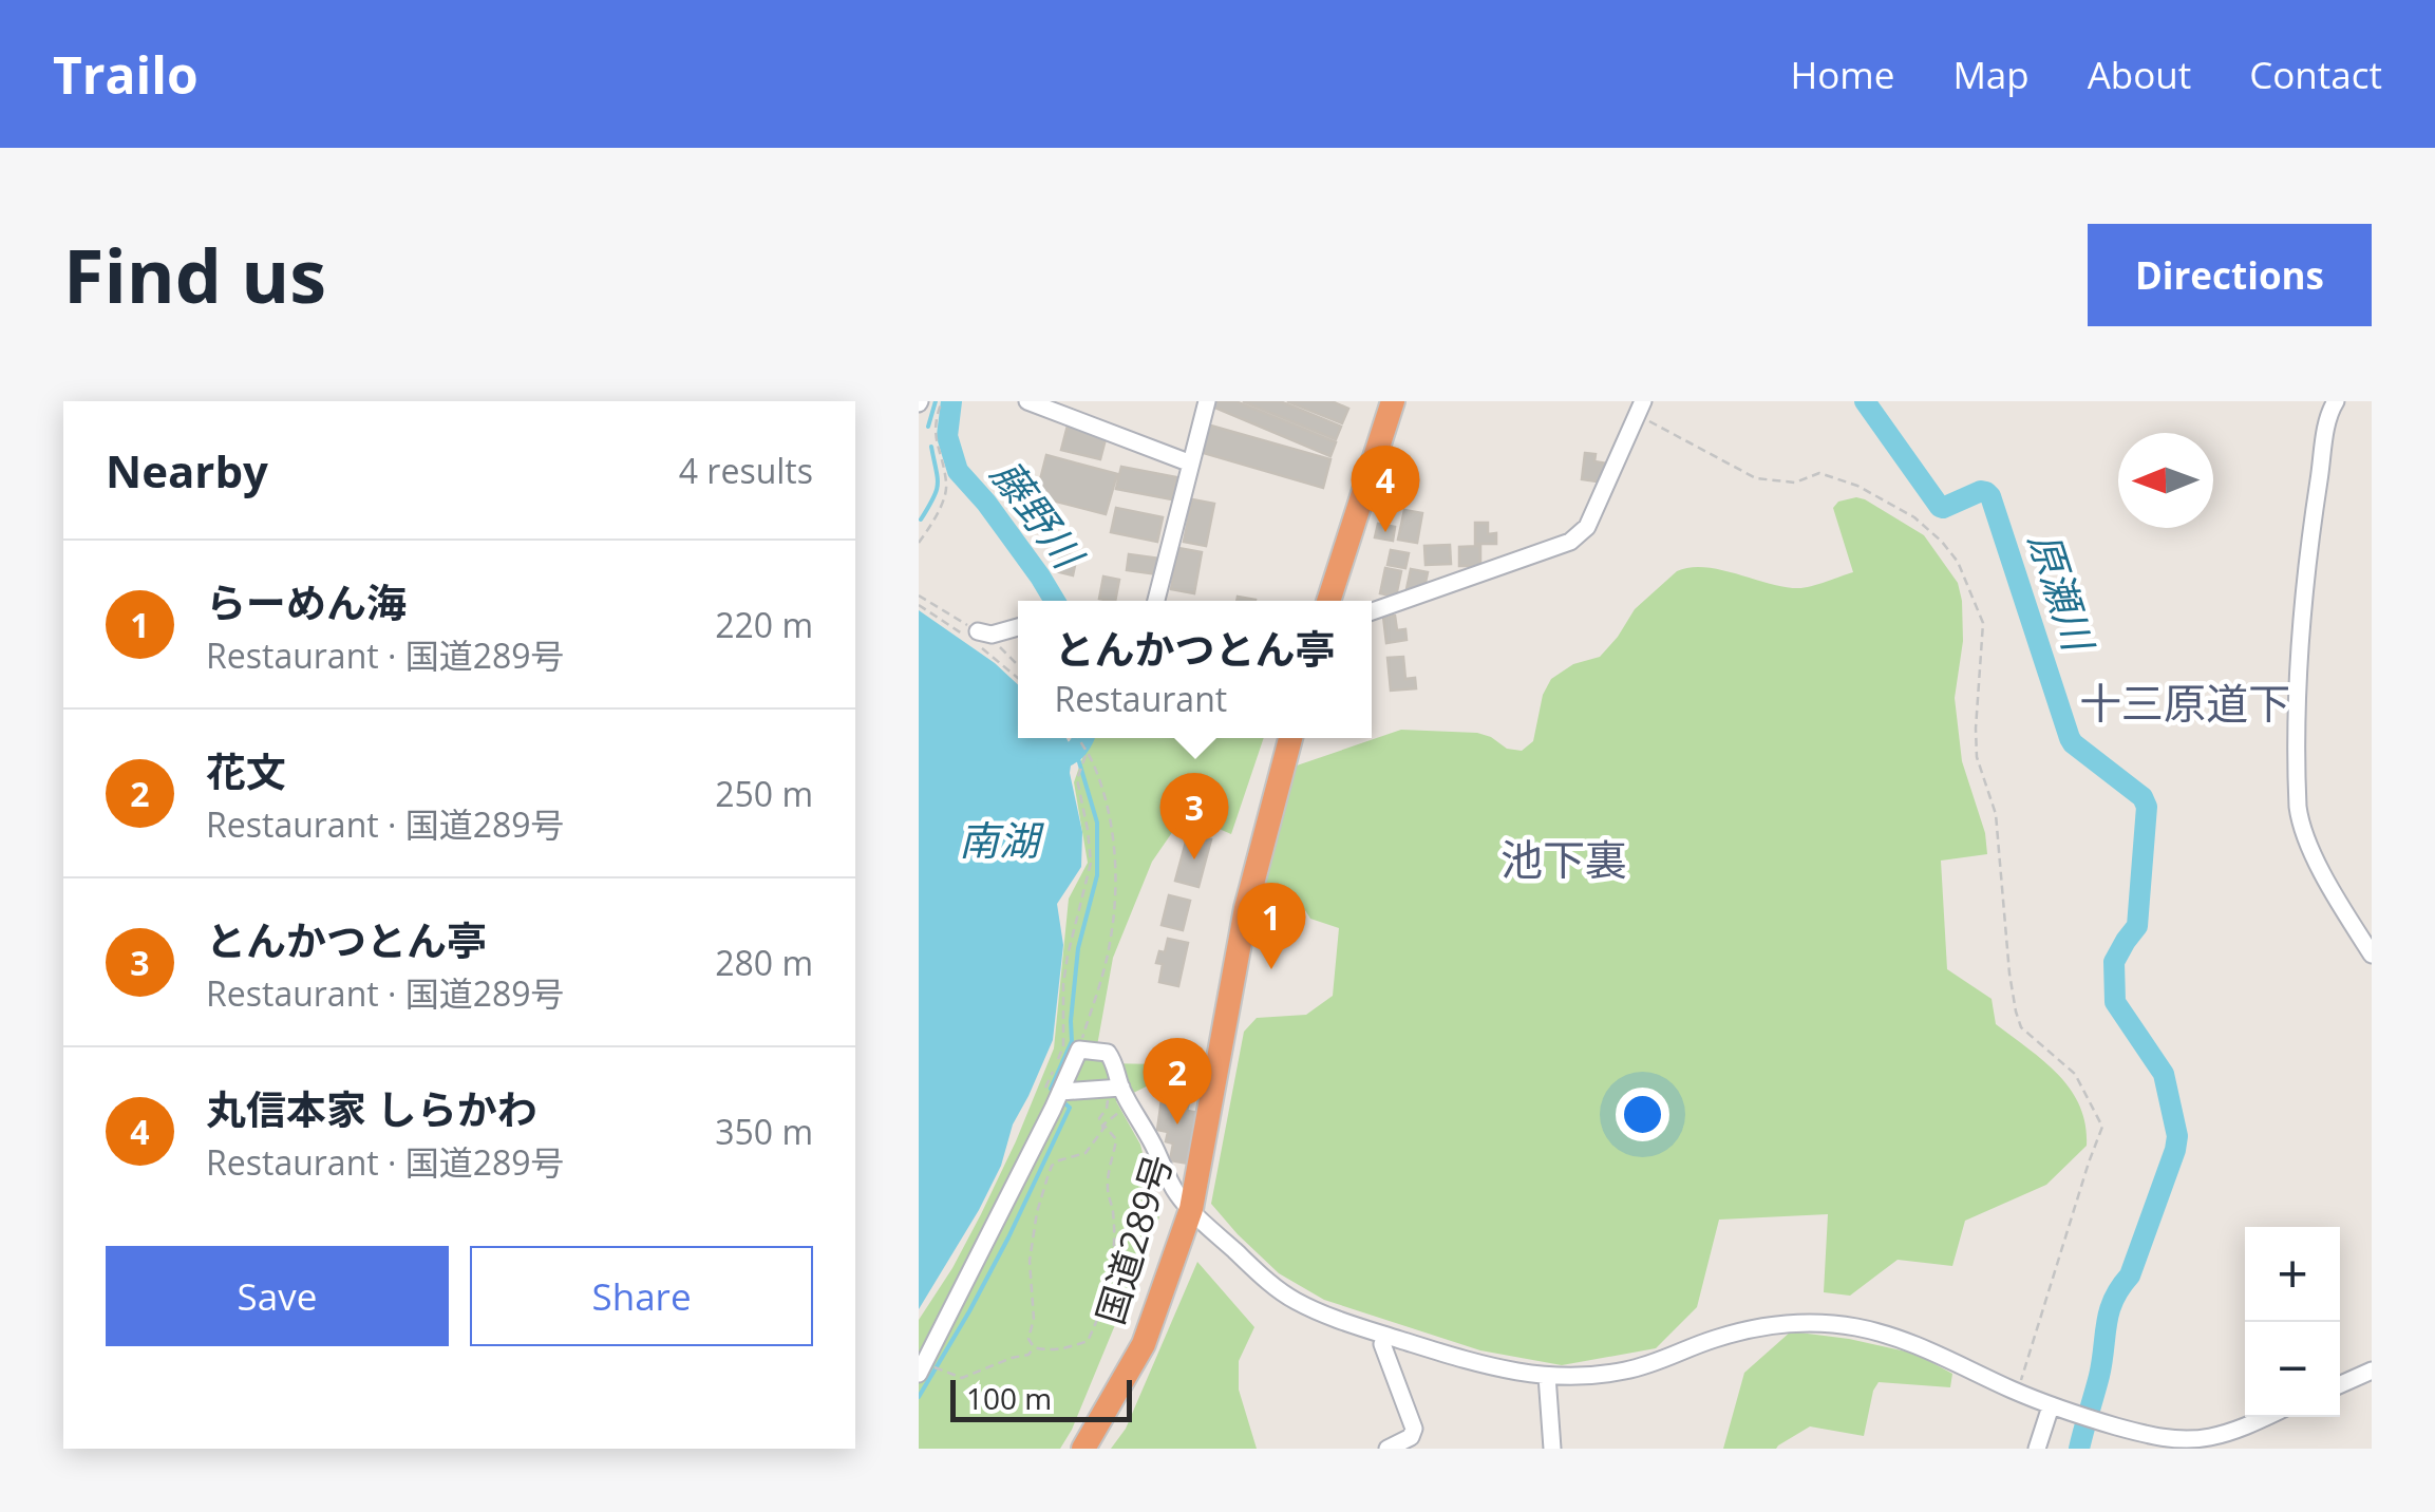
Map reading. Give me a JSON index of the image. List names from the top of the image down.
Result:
{
  "streets": {
    "highway": ["国道289号"]
  },
  "districts": ["十三原道下", "池下裏"],
  "water": ["藤野川", "原瀬川", "南湖"],
  "scale_bar": "100 m",
  "north": "left",
  "page": {
    "header": "Trailo",
    "nav": [
      "Home",
      "Map",
      "About",
      "Contact"
    ],
    "title": "Find us",
    "buttons": [
      "Directions",
      ["Save", "Share"]
    ],
    "heading": ["Nearby", "4 results"],
    "pins": [
      "4",
      "3",
      "1",
      "2"
    ],
    "list": [
      {
        "mark": "1",
        "name": "らーめん海",
        "note": "Restaurant · 国道289号",
        "value": "220 m"
      },
      {
        "mark": "2",
        "name": "花文",
        "note": "Restaurant · 国道289号",
        "value": "250 m"
      },
      {
        "mark": "3",
        "name": "とんかつとん亭",
        "note": "Restaurant · 国道289号",
        "value": "280 m"
      },
      {
        "mark": "4",
        "name": "丸信本家 しらかわ",
        "note": "Restaurant · 国道289号",
        "value": "350 m"
      }
    ],
    "popup": ["とんかつとん亭", "Restaurant"],
    "map_buttons": ["+", "−"],
    "scale": "100 m"
  }
}
